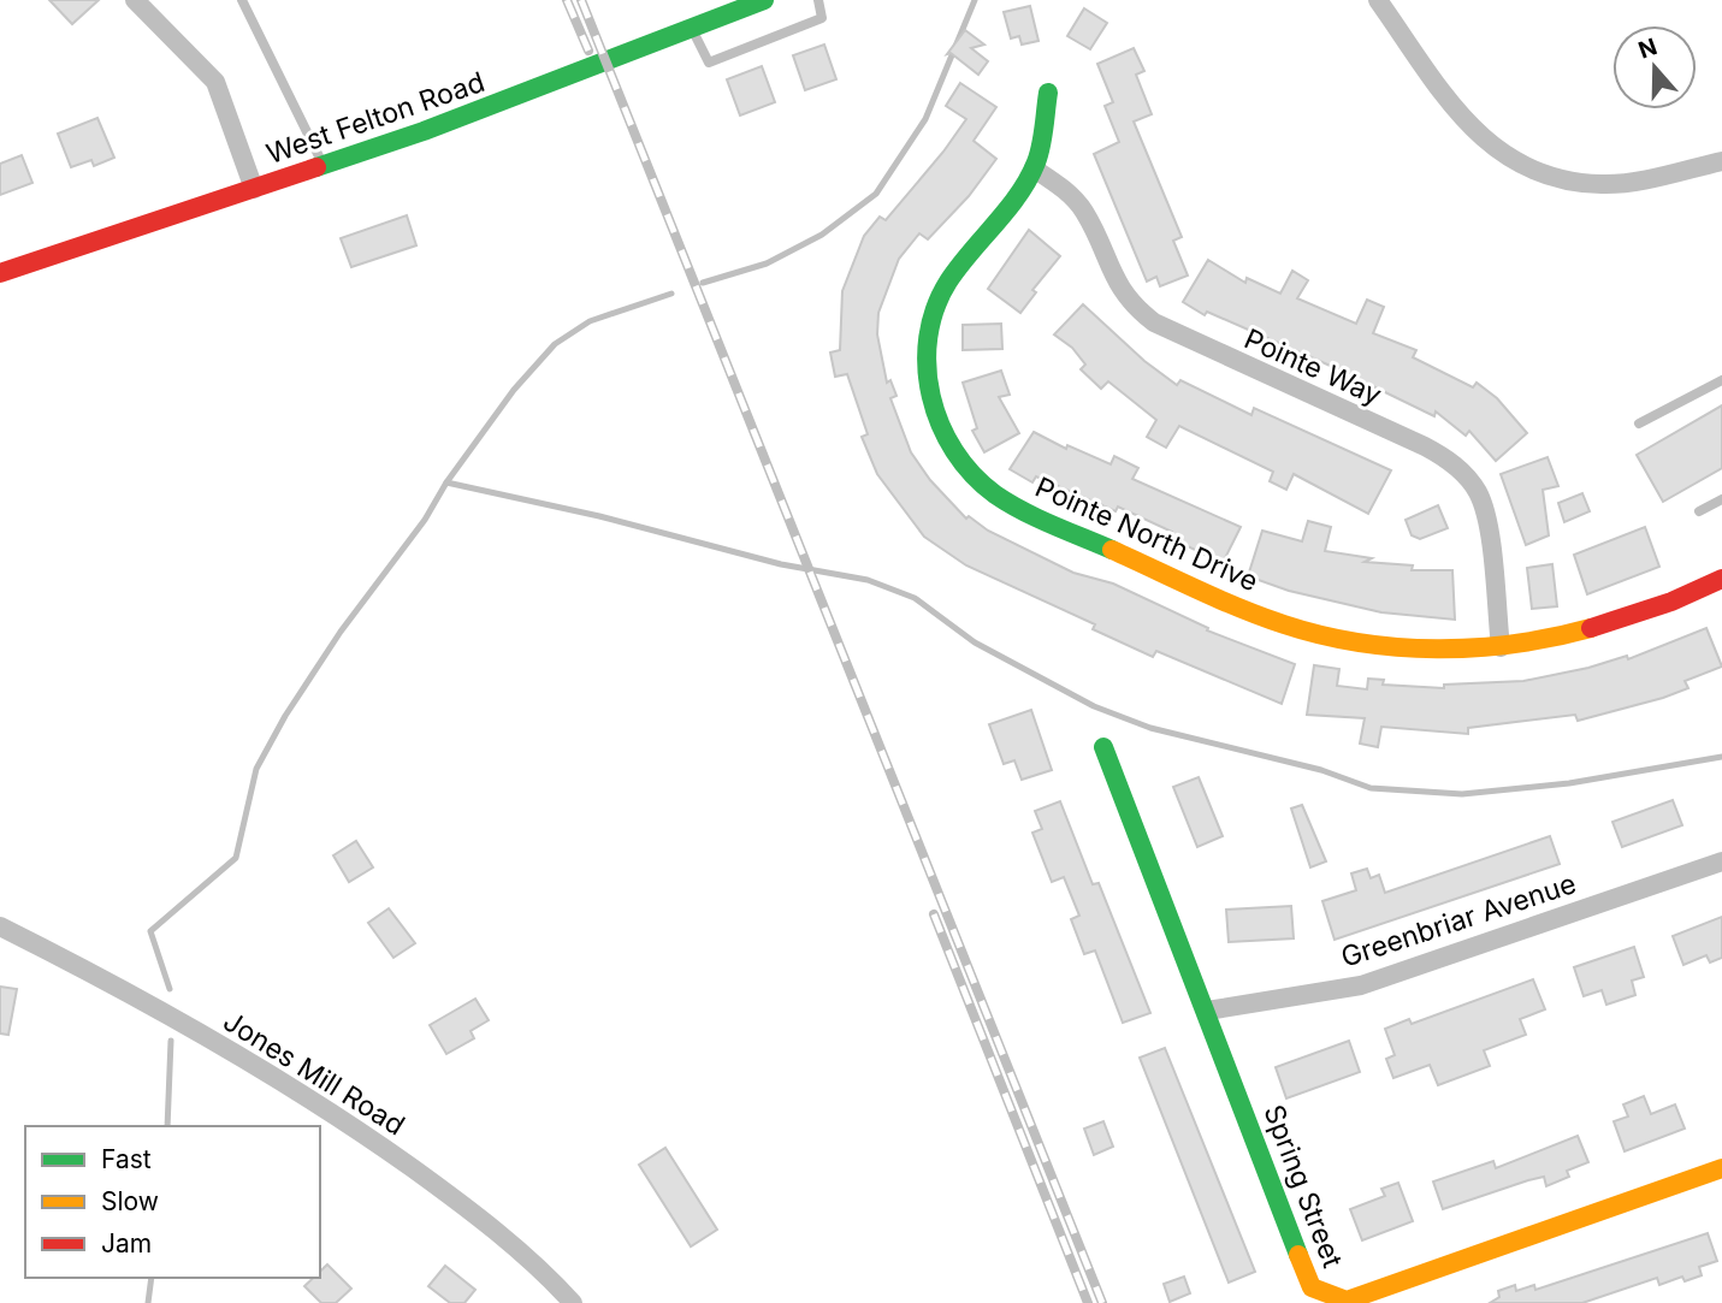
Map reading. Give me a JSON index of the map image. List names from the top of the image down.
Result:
{
  "streets": {
    "street": [
      "West Felton Road",
      "Pointe Way",
      "Pointe North Drive",
      "Greenbriar Avenue",
      "Jones Mill Road",
      "Spring Street"
    ]
  },
  "crossings": [
    ["Pointe Way", "Pointe North Drive"],
    ["Greenbriar Avenue", "Spring Street"]
  ],
  "legend": ["Fast", "Slow", "Jam"],
  "north": "top"
}
